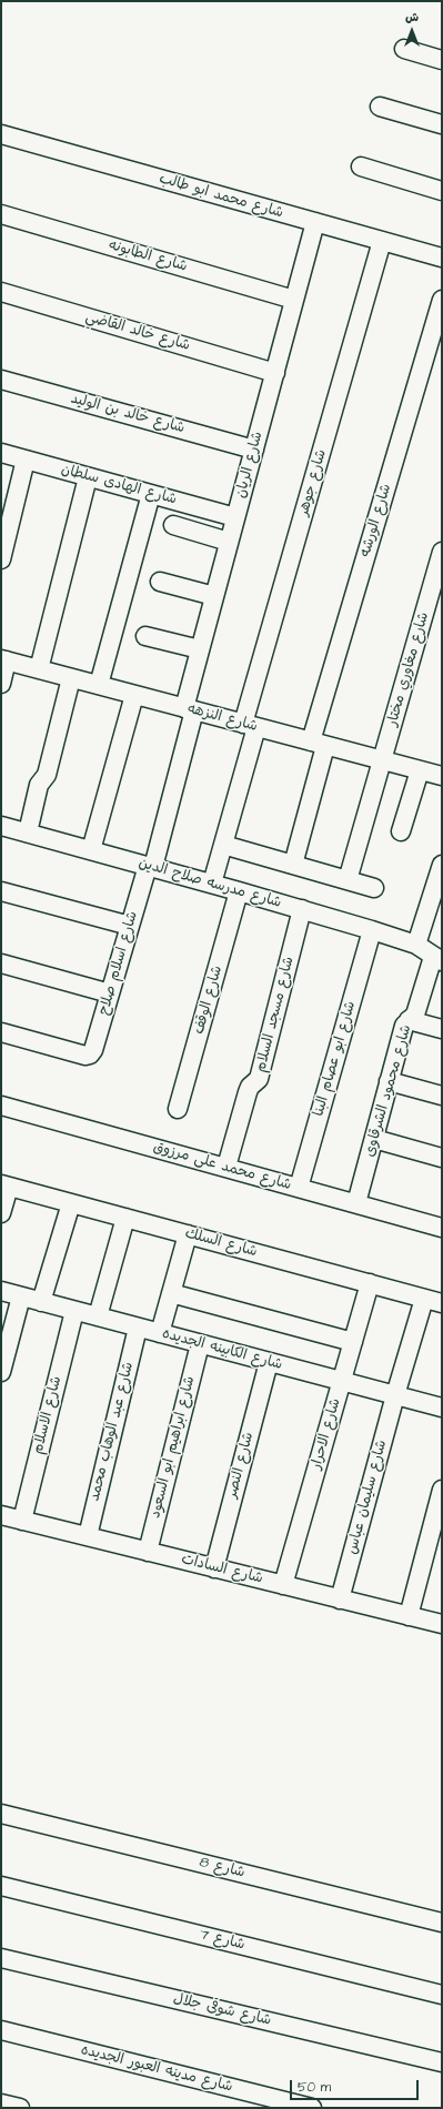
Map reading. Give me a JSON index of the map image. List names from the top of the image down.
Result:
{
  "streets": {
    "street": [
      "شارع محمد ابو طالب",
      "شارع الطابونه",
      "شارع خالد القاضي",
      "شارع خالد بن الوليد",
      "شارع الريان",
      "شارع جوهر",
      "شارع الهادى سلطان",
      "شارع الورشه",
      "شارع مغاوري مختار",
      "شارع النزهه",
      "شارع مدرسه صلاح الدين",
      "شارع اسلام صلاح",
      "شارع الوقف",
      "شارع مسجد السلام",
      "شارع ابو عصام البنا",
      "شارع محمود الشرقاوى",
      "شارع محمد على مرزوق",
      "شارع السلك",
      "شارع الكابينه الجديده",
      "شارع الاسلام",
      "شارع عبد الوهاب محمد",
      "شارع الاحرار",
      "شارع ابراهيم ابو السعود",
      "شارع النصر",
      "شارع سليمان عباس",
      "شارع السادات",
      "شارع 8",
      "شارع 7",
      "شارع شوقى جلال",
      "شارع مدينه العبور الجديده"
    ]
  },
  "crossings": [
    ["شارع محمد ابو طالب", "شارع الريان"],
    ["شارع محمد ابو طالب", "شارع جوهر"],
    ["شارع الطابونه", "شارع الريان"],
    ["شارع خالد القاضي", "شارع الريان"],
    ["شارع خالد بن الوليد", "شارع الريان"],
    ["شارع الريان", "شارع الهادى سلطان"],
    ["شارع الريان", "شارع النزهه"],
    ["شارع الريان", "شارع اسلام صلاح"],
    ["شارع جوهر", "شارع النزهه"],
    ["شارع جوهر", "شارع مدرسه صلاح الدين"],
    ["شارع الورشه", "شارع النزهه"],
    ["شارع مغاوري مختار", "شارع النزهه"],
    ["شارع النزهه", "شارع اسلام صلاح"],
    ["شارع مدرسه صلاح الدين", "شارع اسلام صلاح"],
    ["شارع مدرسه صلاح الدين", "شارع الوقف"],
    ["شارع مدرسه صلاح الدين", "شارع مسجد السلام"],
    ["شارع مدرسه صلاح الدين", "شارع ابو عصام البنا"],
    ["شارع مدرسه صلاح الدين", "شارع محمود الشرقاوى"],
    ["شارع مسجد السلام", "شارع محمد على مرزوق"],
    ["شارع ابو عصام البنا", "شارع محمد على مرزوق"],
    ["شارع محمود الشرقاوى", "شارع محمد على مرزوق"],
    ["شارع السلك", "شارع الاحرار"],
    ["شارع السلك", "شارع سليمان عباس"],
    ["شارع الكابينه الجديده", "شارع الاسلام"],
    ["شارع الكابينه الجديده", "شارع عبد الوهاب محمد"],
    ["شارع الكابينه الجديده", "شارع الاحرار"],
    ["شارع الكابينه الجديده", "شارع ابراهيم ابو السعود"],
    ["شارع الكابينه الجديده", "شارع النصر"],
    ["شارع الكابينه الجديده", "شارع سليمان عباس"],
    ["شارع الاسلام", "شارع السادات"],
    ["شارع عبد الوهاب محمد", "شارع السادات"],
    ["شارع الاحرار", "شارع السادات"],
    ["شارع ابراهيم ابو السعود", "شارع السادات"],
    ["شارع النصر", "شارع السادات"],
    ["شارع سليمان عباس", "شارع السادات"]
  ],
  "scale_bar": "50 m",
  "north": "top"
}
